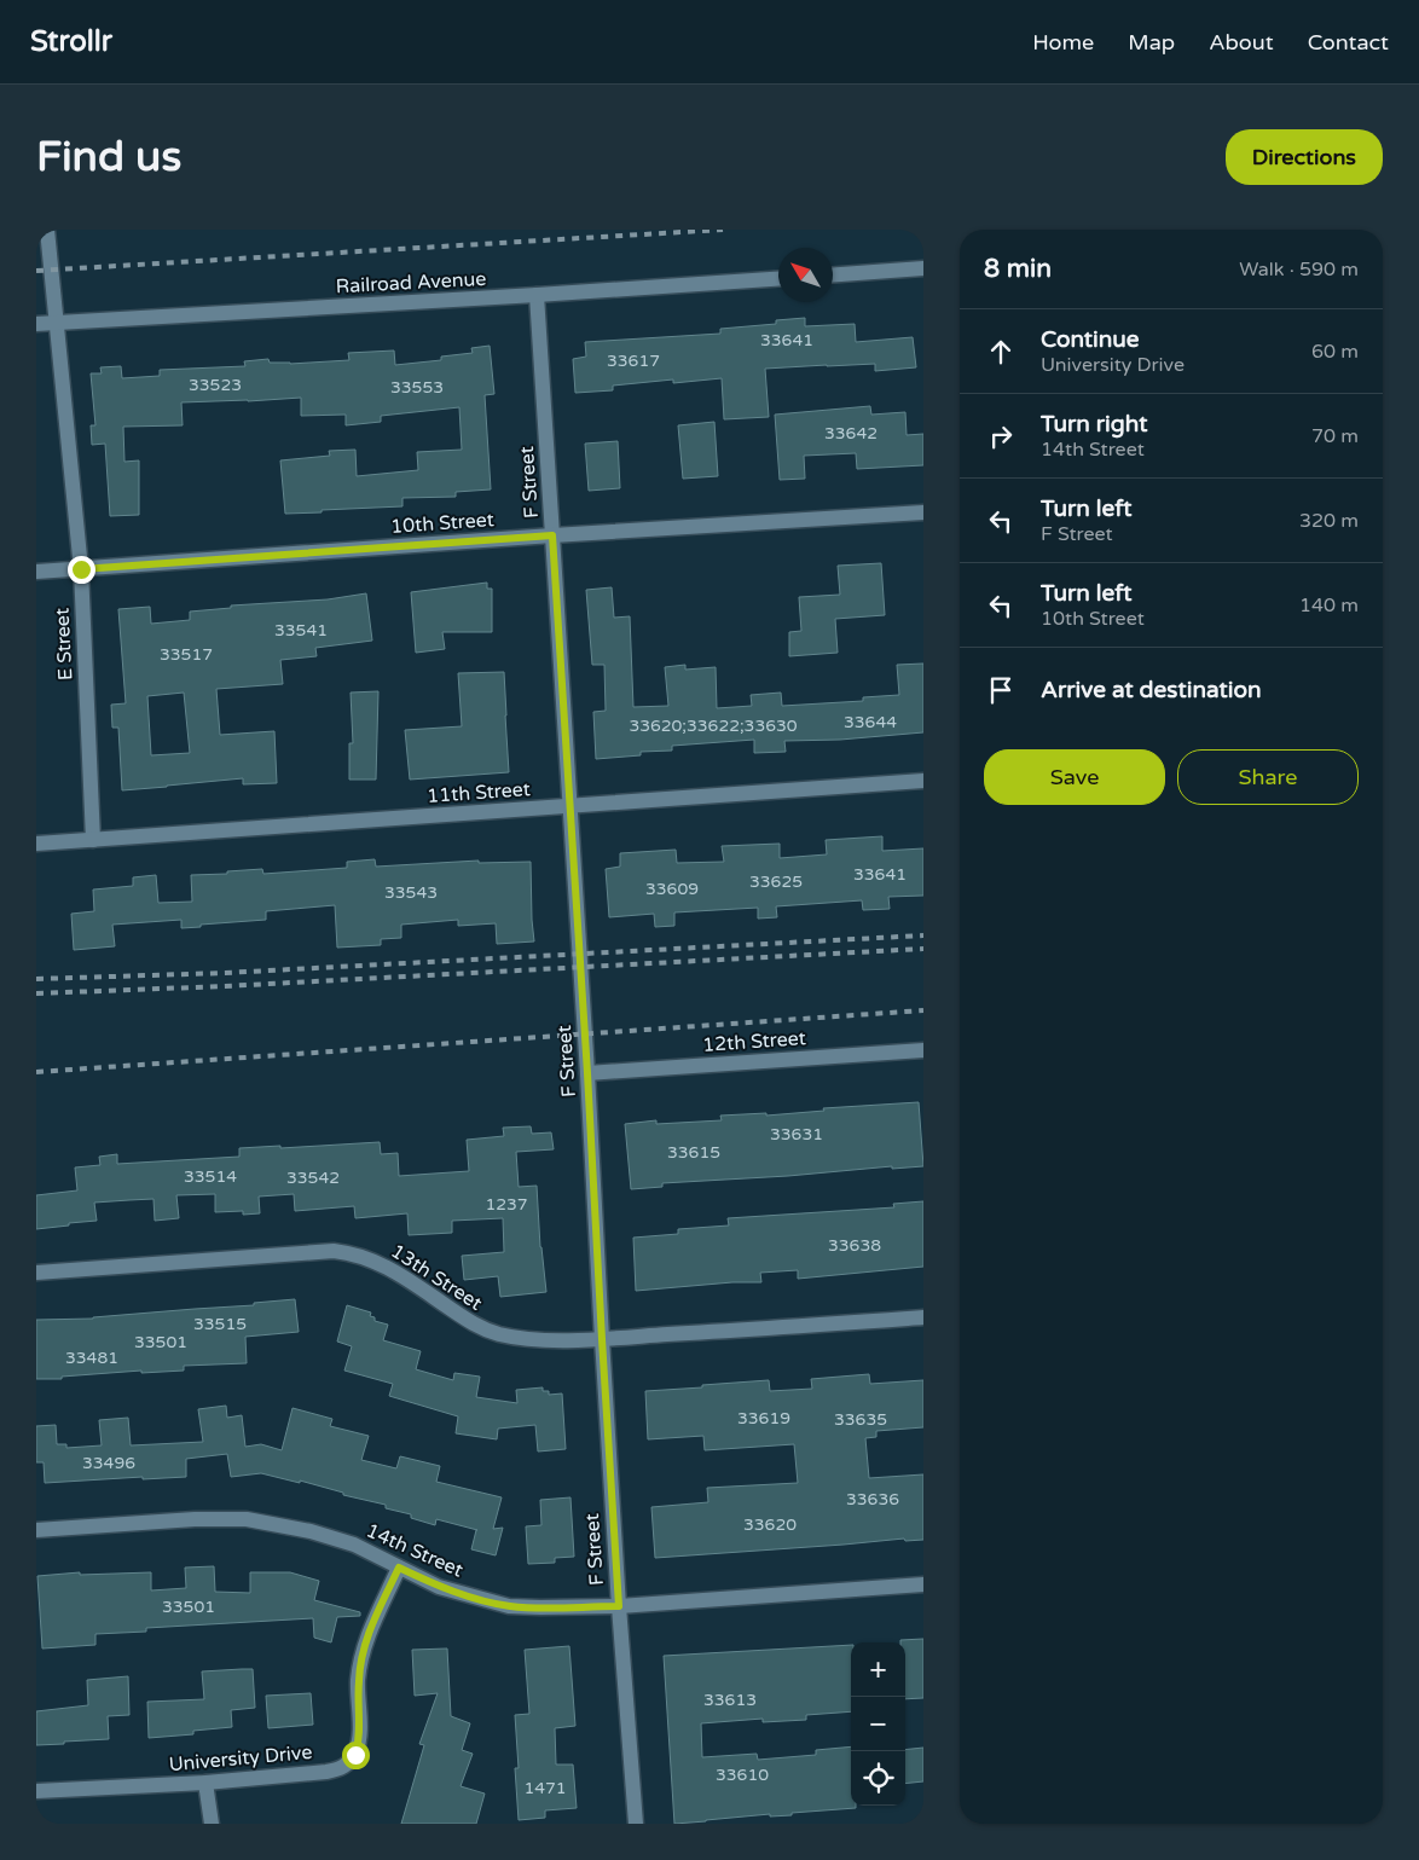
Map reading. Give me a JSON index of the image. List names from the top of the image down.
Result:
{
  "streets": {
    "street": [
      "Railroad Avenue",
      "F Street",
      "10th Street",
      "E Street",
      "11th Street",
      "12th Street",
      "13th Street",
      "14th Street",
      "University Drive"
    ]
  },
  "crossings": [
    ["Railroad Avenue", "F Street"],
    ["Railroad Avenue", "E Street"],
    ["F Street", "10th Street"],
    ["F Street", "11th Street"],
    ["F Street", "12th Street"],
    ["F Street", "13th Street"],
    ["F Street", "14th Street"],
    ["10th Street", "E Street"],
    ["E Street", "11th Street"],
    ["14th Street", "University Drive"]
  ],
  "house_numbers": [
    "33641",
    "33617",
    "33523",
    "33553",
    "33642",
    "33541",
    "33517",
    "33644",
    "33620;33622;33630",
    "33641",
    "33625",
    "33609",
    "33543",
    "33631",
    "33615",
    "33514",
    "33542",
    "1237",
    "33638",
    "33515",
    "33501",
    "33481",
    "33619",
    "33635",
    "33496",
    "33636",
    "33620",
    "33501",
    "33613",
    "33610",
    "1471"
  ],
  "north": "top left",
  "page": {
    "header": "Strollr",
    "nav": [
      "Home",
      "Map",
      "About",
      "Contact"
    ],
    "buttons": [
      "Directions",
      ["Save", "Share"]
    ],
    "title": "Find us",
    "heading": ["8 min", "Walk · 590 m"],
    "list": [
      ["Continue", "University Drive", "60 m"],
      ["Turn right", "14th Street", "70 m"],
      ["Turn left", "F Street", "320 m"],
      ["Turn left", "10th Street", "140 m"],
      "Arrive at destination"
    ],
    "map_buttons": ["+", "−"]
  }
}
